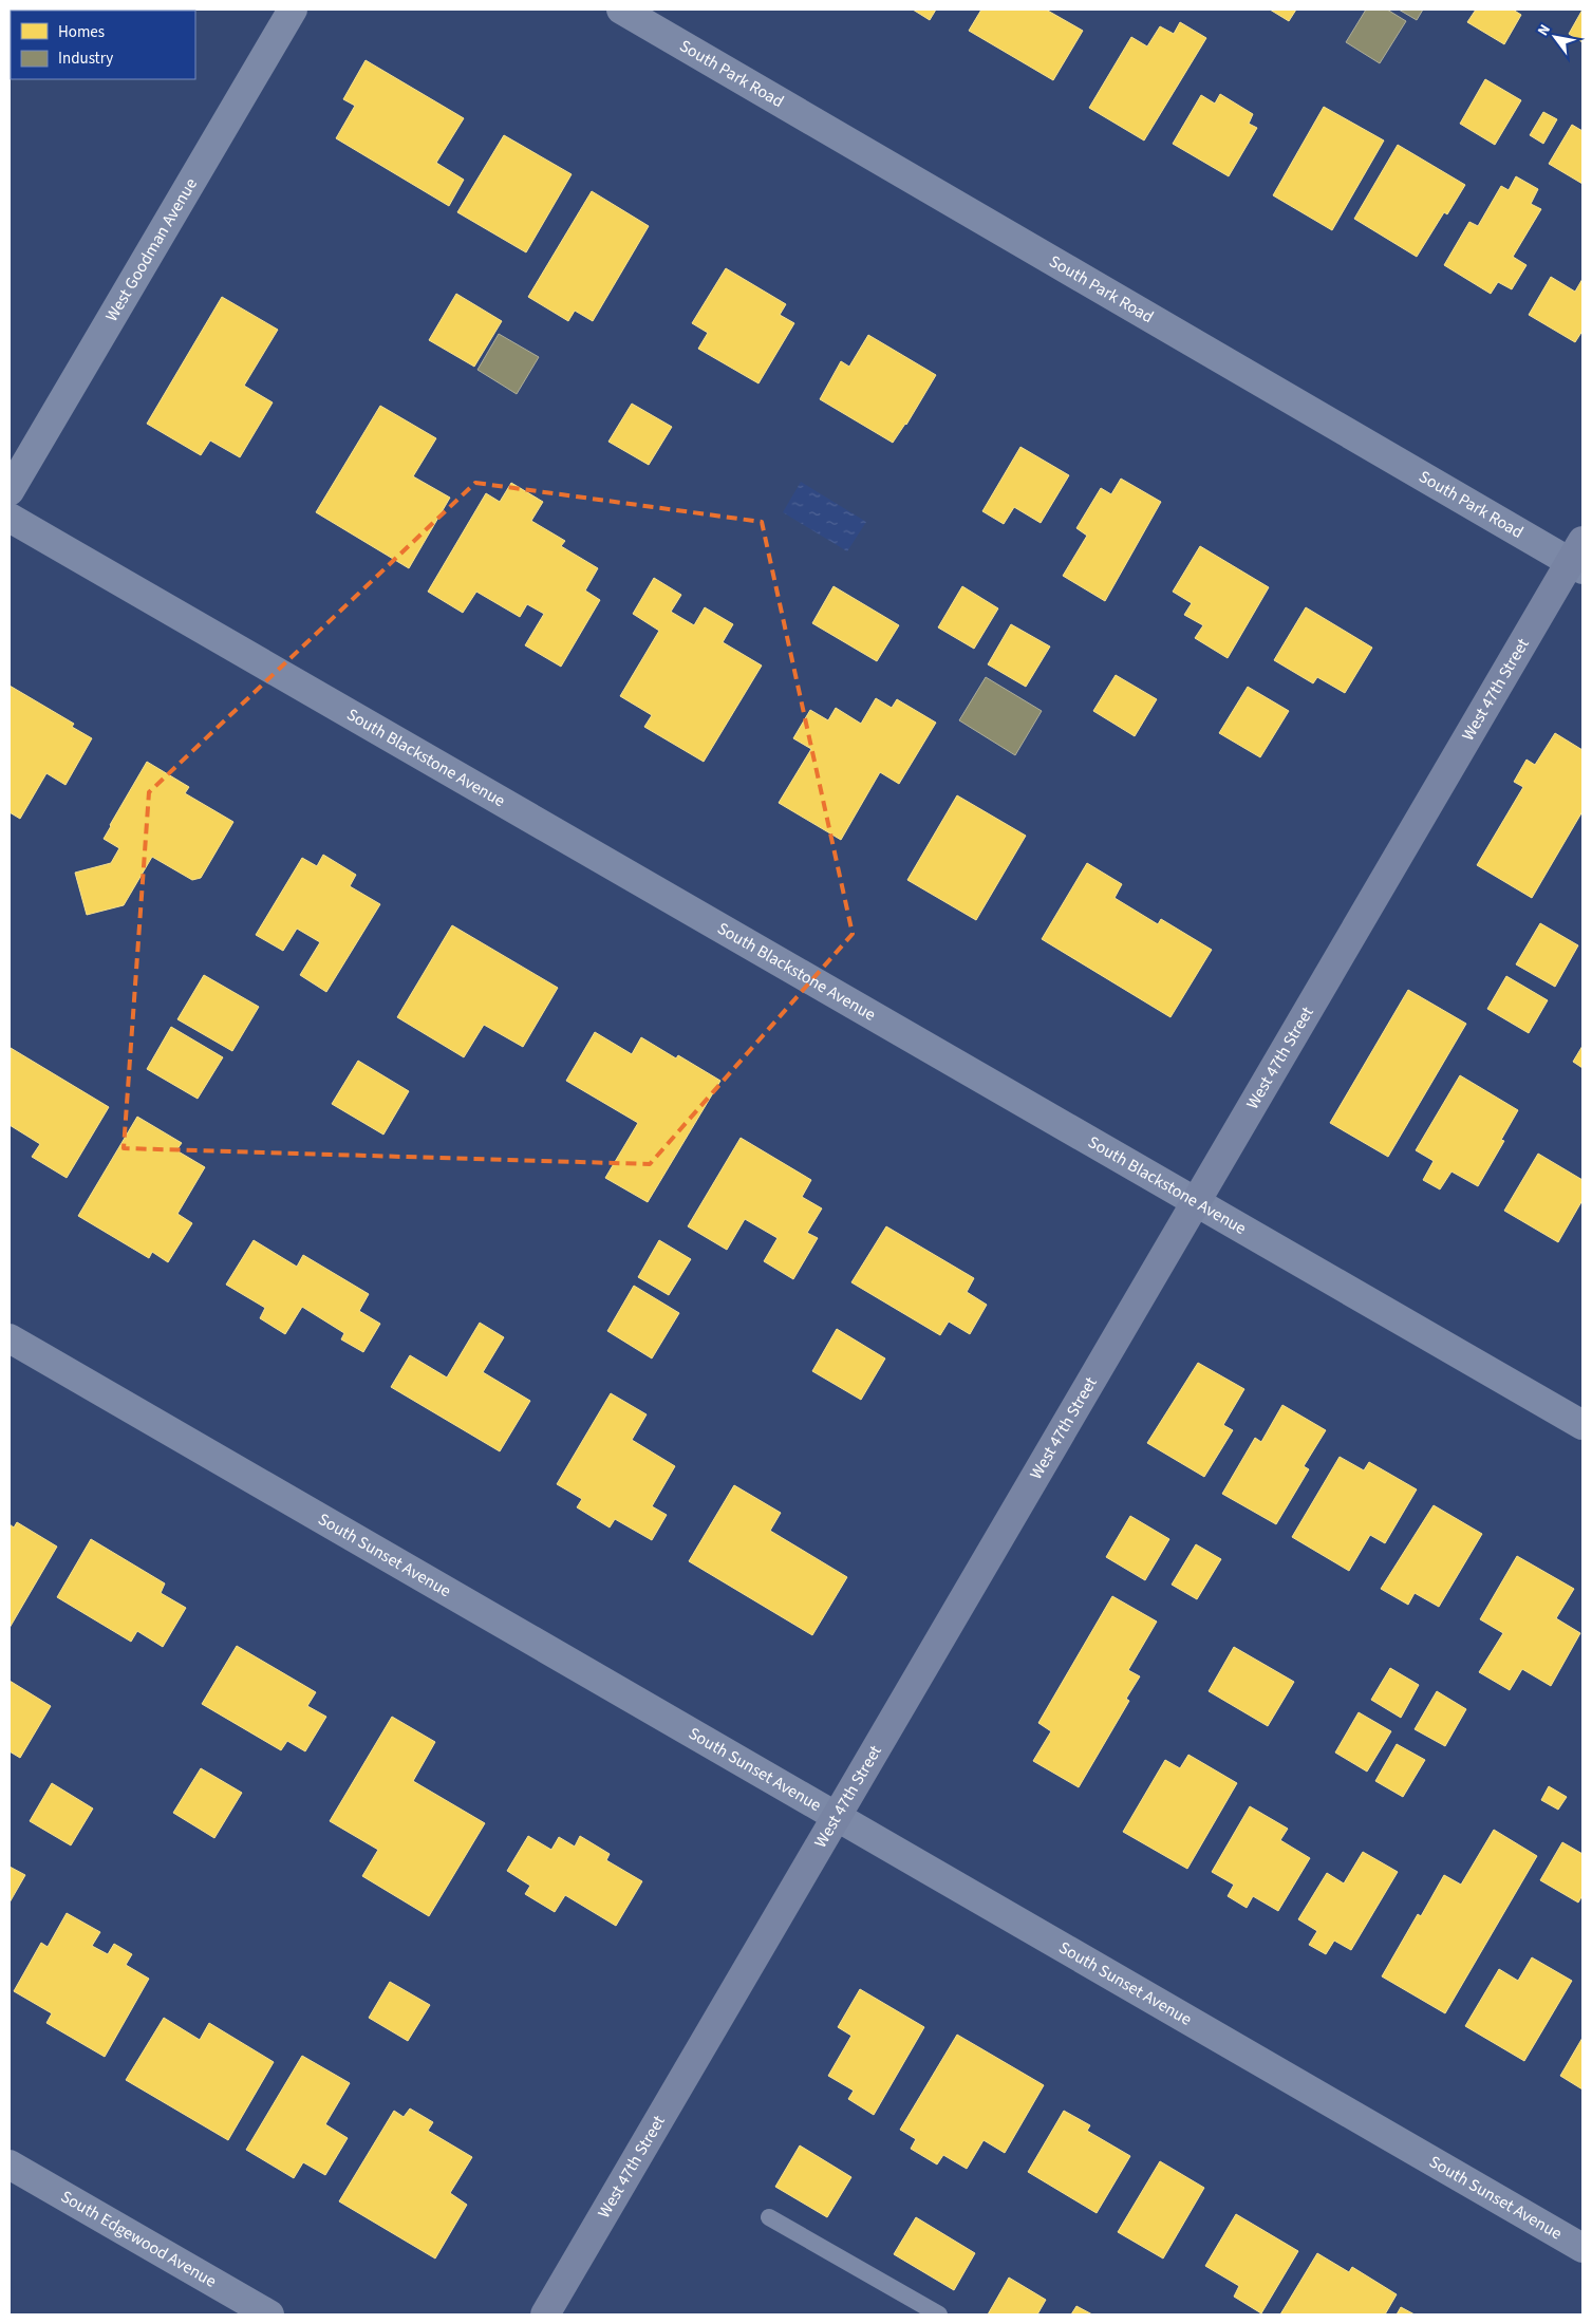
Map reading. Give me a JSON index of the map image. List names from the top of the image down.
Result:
{
  "streets": {
    "main road": ["West 47th Street"],
    "street": [
      "South Park Road",
      "West Goodman Avenue",
      "South Blackstone Avenue",
      "South Sunset Avenue",
      "South Edgewood Avenue"
    ]
  },
  "crossings": [
    ["South Park Road", "West 47th Street"],
    ["West 47th Street", "South Blackstone Avenue"],
    ["West 47th Street", "South Sunset Avenue"]
  ],
  "legend": ["Homes", "Industry"],
  "north": "top left"
}
